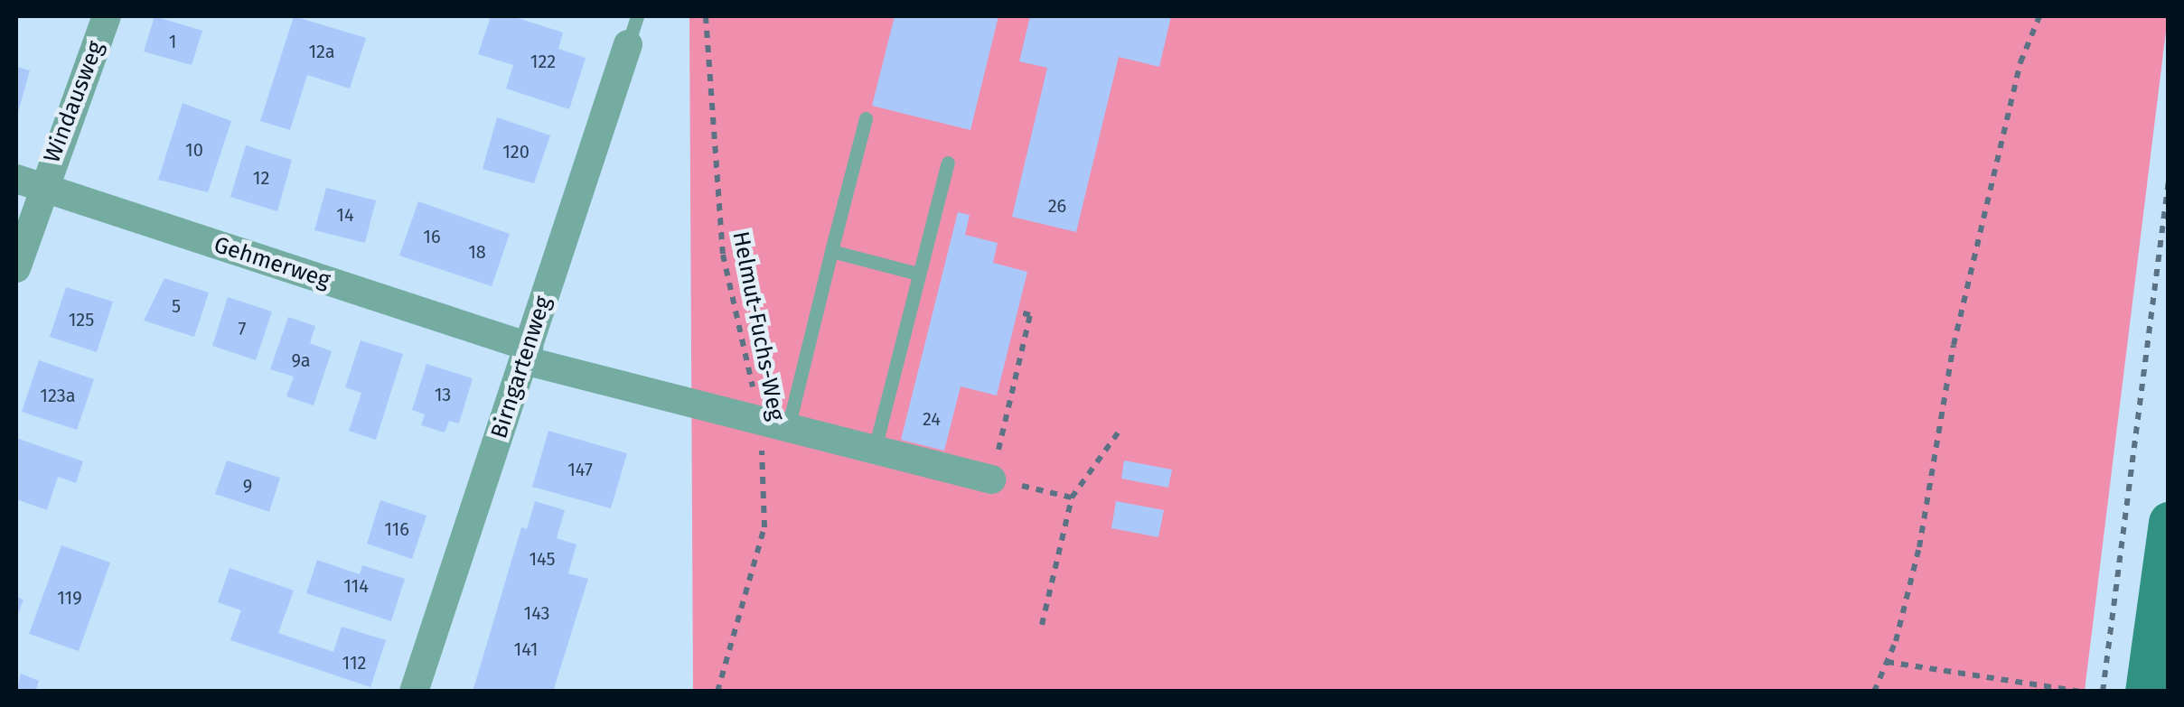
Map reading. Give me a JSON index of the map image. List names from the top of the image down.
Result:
{
  "streets": {
    "street": ["Windausweg", "Gehmerweg", "Birngartenweg"],
    "path": ["Helmut-Fuchs-Weg"]
  },
  "crossings": [
    ["Windausweg", "Gehmerweg"],
    ["Gehmerweg", "Helmut-Fuchs-Weg"],
    ["Gehmerweg", "Birngartenweg"]
  ],
  "house_numbers": [
    "1",
    "12a",
    "122",
    "10",
    "120",
    "12",
    "26",
    "14",
    "16",
    "18",
    "5",
    "125",
    "7",
    "9a",
    "13",
    "123a",
    "24",
    "147",
    "9",
    "116",
    "145",
    "114",
    "119",
    "143",
    "141",
    "112"
  ]
}
